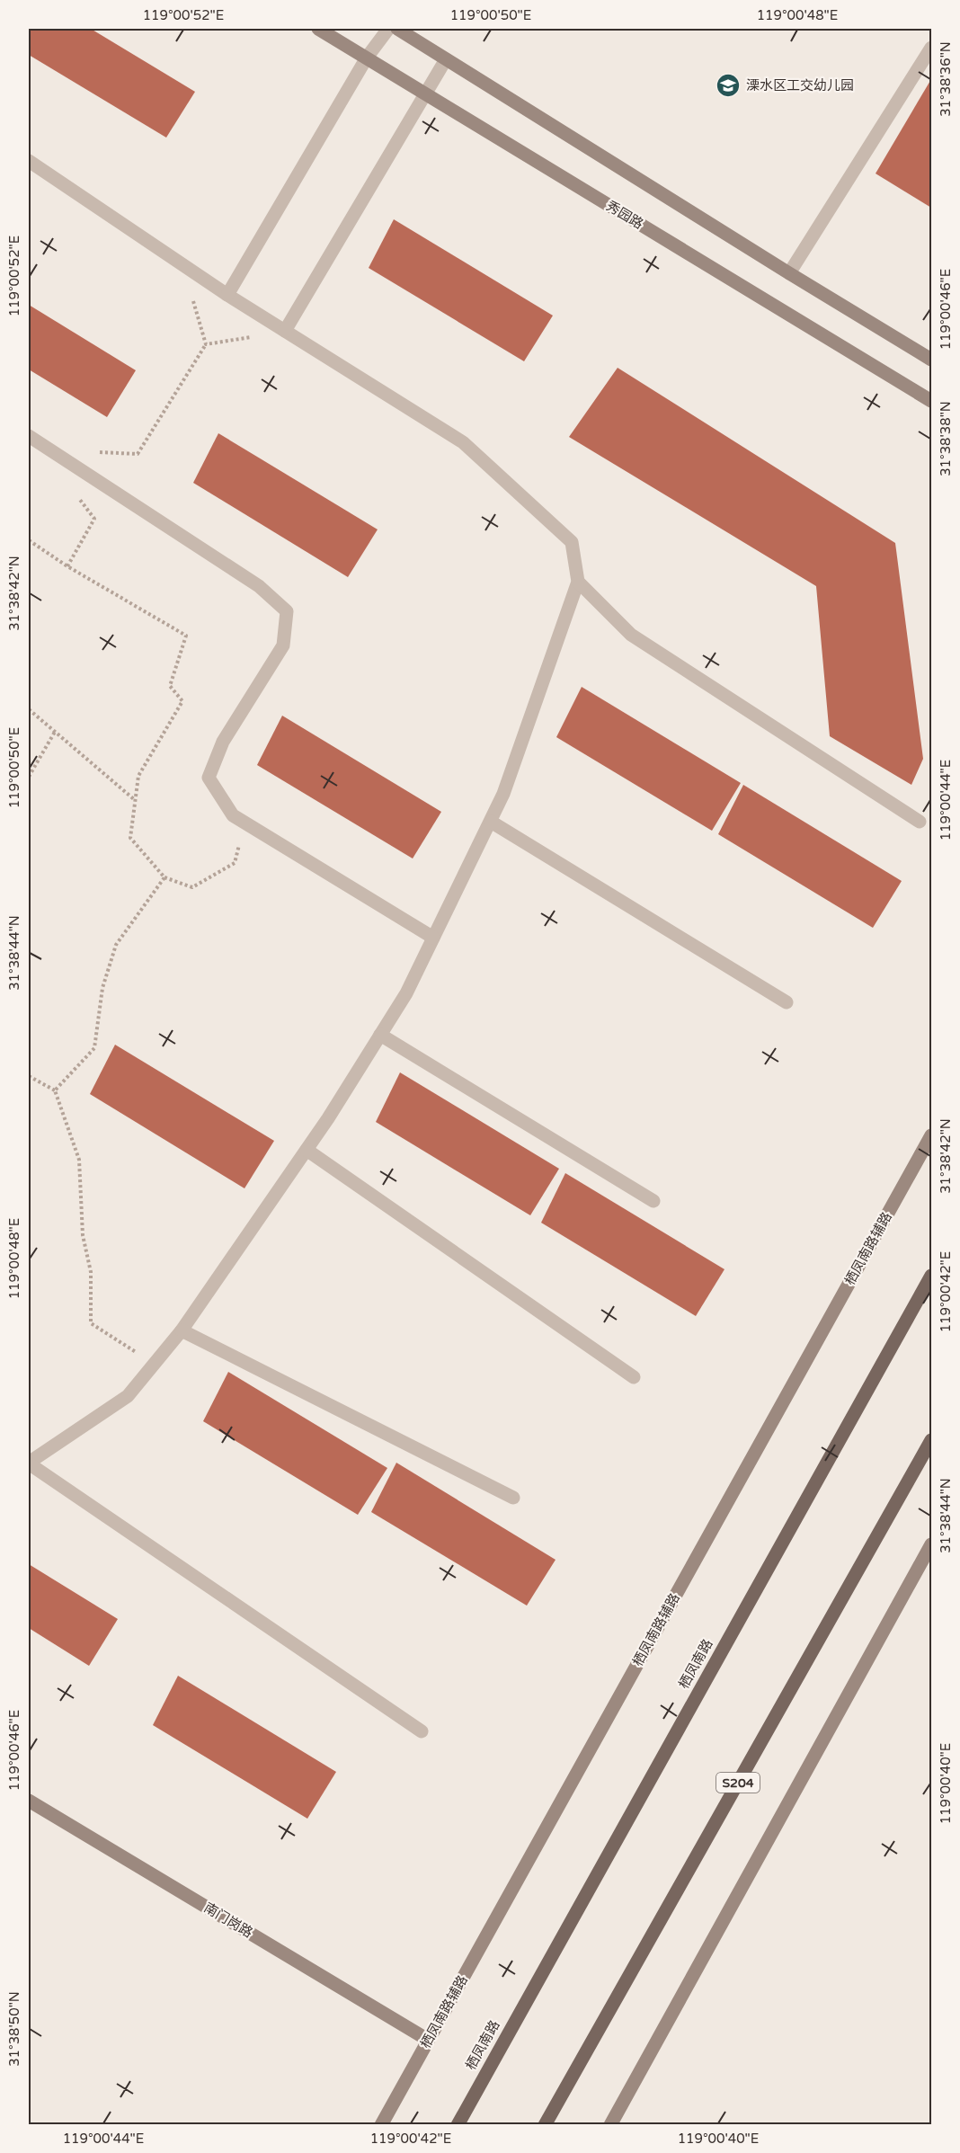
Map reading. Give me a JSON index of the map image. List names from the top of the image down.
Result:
{
  "streets": {
    "main road": ["栖凤南路", "S204"],
    "street": ["秀园路", "栖凤南路辅路", "南门岗路"]
  },
  "crossings": [
    ["栖凤南路辅路", "南门岗路"]
  ],
  "places": {
    "school or university": ["溧水区工交幼儿园"]
  },
  "coordinates": [
    "119°00'52\"E",
    "119°00'50\"E",
    "119°00'48\"E",
    "31°38'36\"N",
    "119°00'46\"E",
    "31°38'38\"N",
    "31°38'42\"N",
    "119°00'44\"E",
    "31°38'44\"N",
    "119°00'42\"E",
    "119°00'40\"E",
    "31°38'50\"N"
  ]
}
